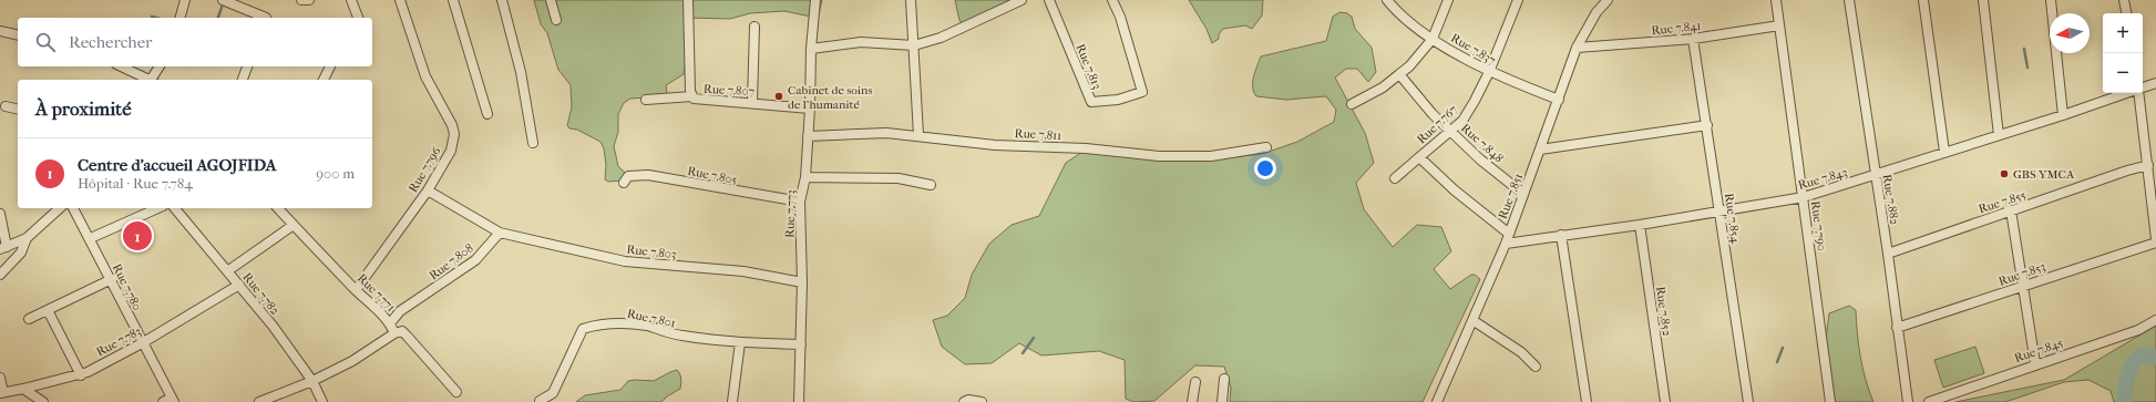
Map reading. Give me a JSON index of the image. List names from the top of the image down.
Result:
{
  "streets": {
    "street": [
      "Rue 7.841",
      "Rue 7.837",
      "Rue 7.813",
      "Rue 7.807",
      "Rue 7.767",
      "Rue 7.811",
      "Rue 7.848",
      "Rue 7.796",
      "Rue 7.805",
      "Rue 7.843",
      "Rue 7.851",
      "Rue 7.882",
      "Rue 7.855",
      "Rue 7.773",
      "Rue 7.854",
      "Rue 7.790",
      "Rue 7.803",
      "Rue 7.808",
      "Rue 7.853",
      "Rue 7.780",
      "Rue 7.771",
      "Rue 7.782",
      "Rue 7.852",
      "Rue 7.801",
      "Rue 7.783",
      "Rue 7.845"
    ]
  },
  "crossings": [
    ["Rue 7.841", "Rue 7.851"],
    ["Rue 7.841", "Rue 7.854"],
    ["Rue 7.841", "Rue 7.790"],
    ["Rue 7.837", "Rue 7.767"],
    ["Rue 7.837", "Rue 7.851"],
    ["Rue 7.807", "Rue 7.773"],
    ["Rue 7.767", "Rue 7.848"],
    ["Rue 7.767", "Rue 7.851"],
    ["Rue 7.811", "Rue 7.773"],
    ["Rue 7.848", "Rue 7.851"],
    ["Rue 7.796", "Rue 7.771"],
    ["Rue 7.805", "Rue 7.773"],
    ["Rue 7.843", "Rue 7.851"],
    ["Rue 7.843", "Rue 7.882"],
    ["Rue 7.843", "Rue 7.854"],
    ["Rue 7.843", "Rue 7.790"],
    ["Rue 7.843", "Rue 7.852"],
    ["Rue 7.882", "Rue 7.855"],
    ["Rue 7.882", "Rue 7.853"],
    ["Rue 7.773", "Rue 7.803"],
    ["Rue 7.773", "Rue 7.801"],
    ["Rue 7.803", "Rue 7.808"],
    ["Rue 7.808", "Rue 7.771"],
    ["Rue 7.780", "Rue 7.783"],
    ["Rue 7.782", "Rue 7.783"]
  ],
  "places": ["Cabinet de soins de l'humanité", "GBS YMCA"],
  "north": "left",
  "page": {
    "map_buttons": ["+", "−"],
    "search": "Rechercher",
    "heading": "À proximité",
    "list": [
      {
        "mark": "1",
        "name": "Centre d'accueil AGOJFIDA",
        "note": "Hôpital · Rue 7.784",
        "value": "900 m"
      }
    ],
    "pins": "1"
  }
}
